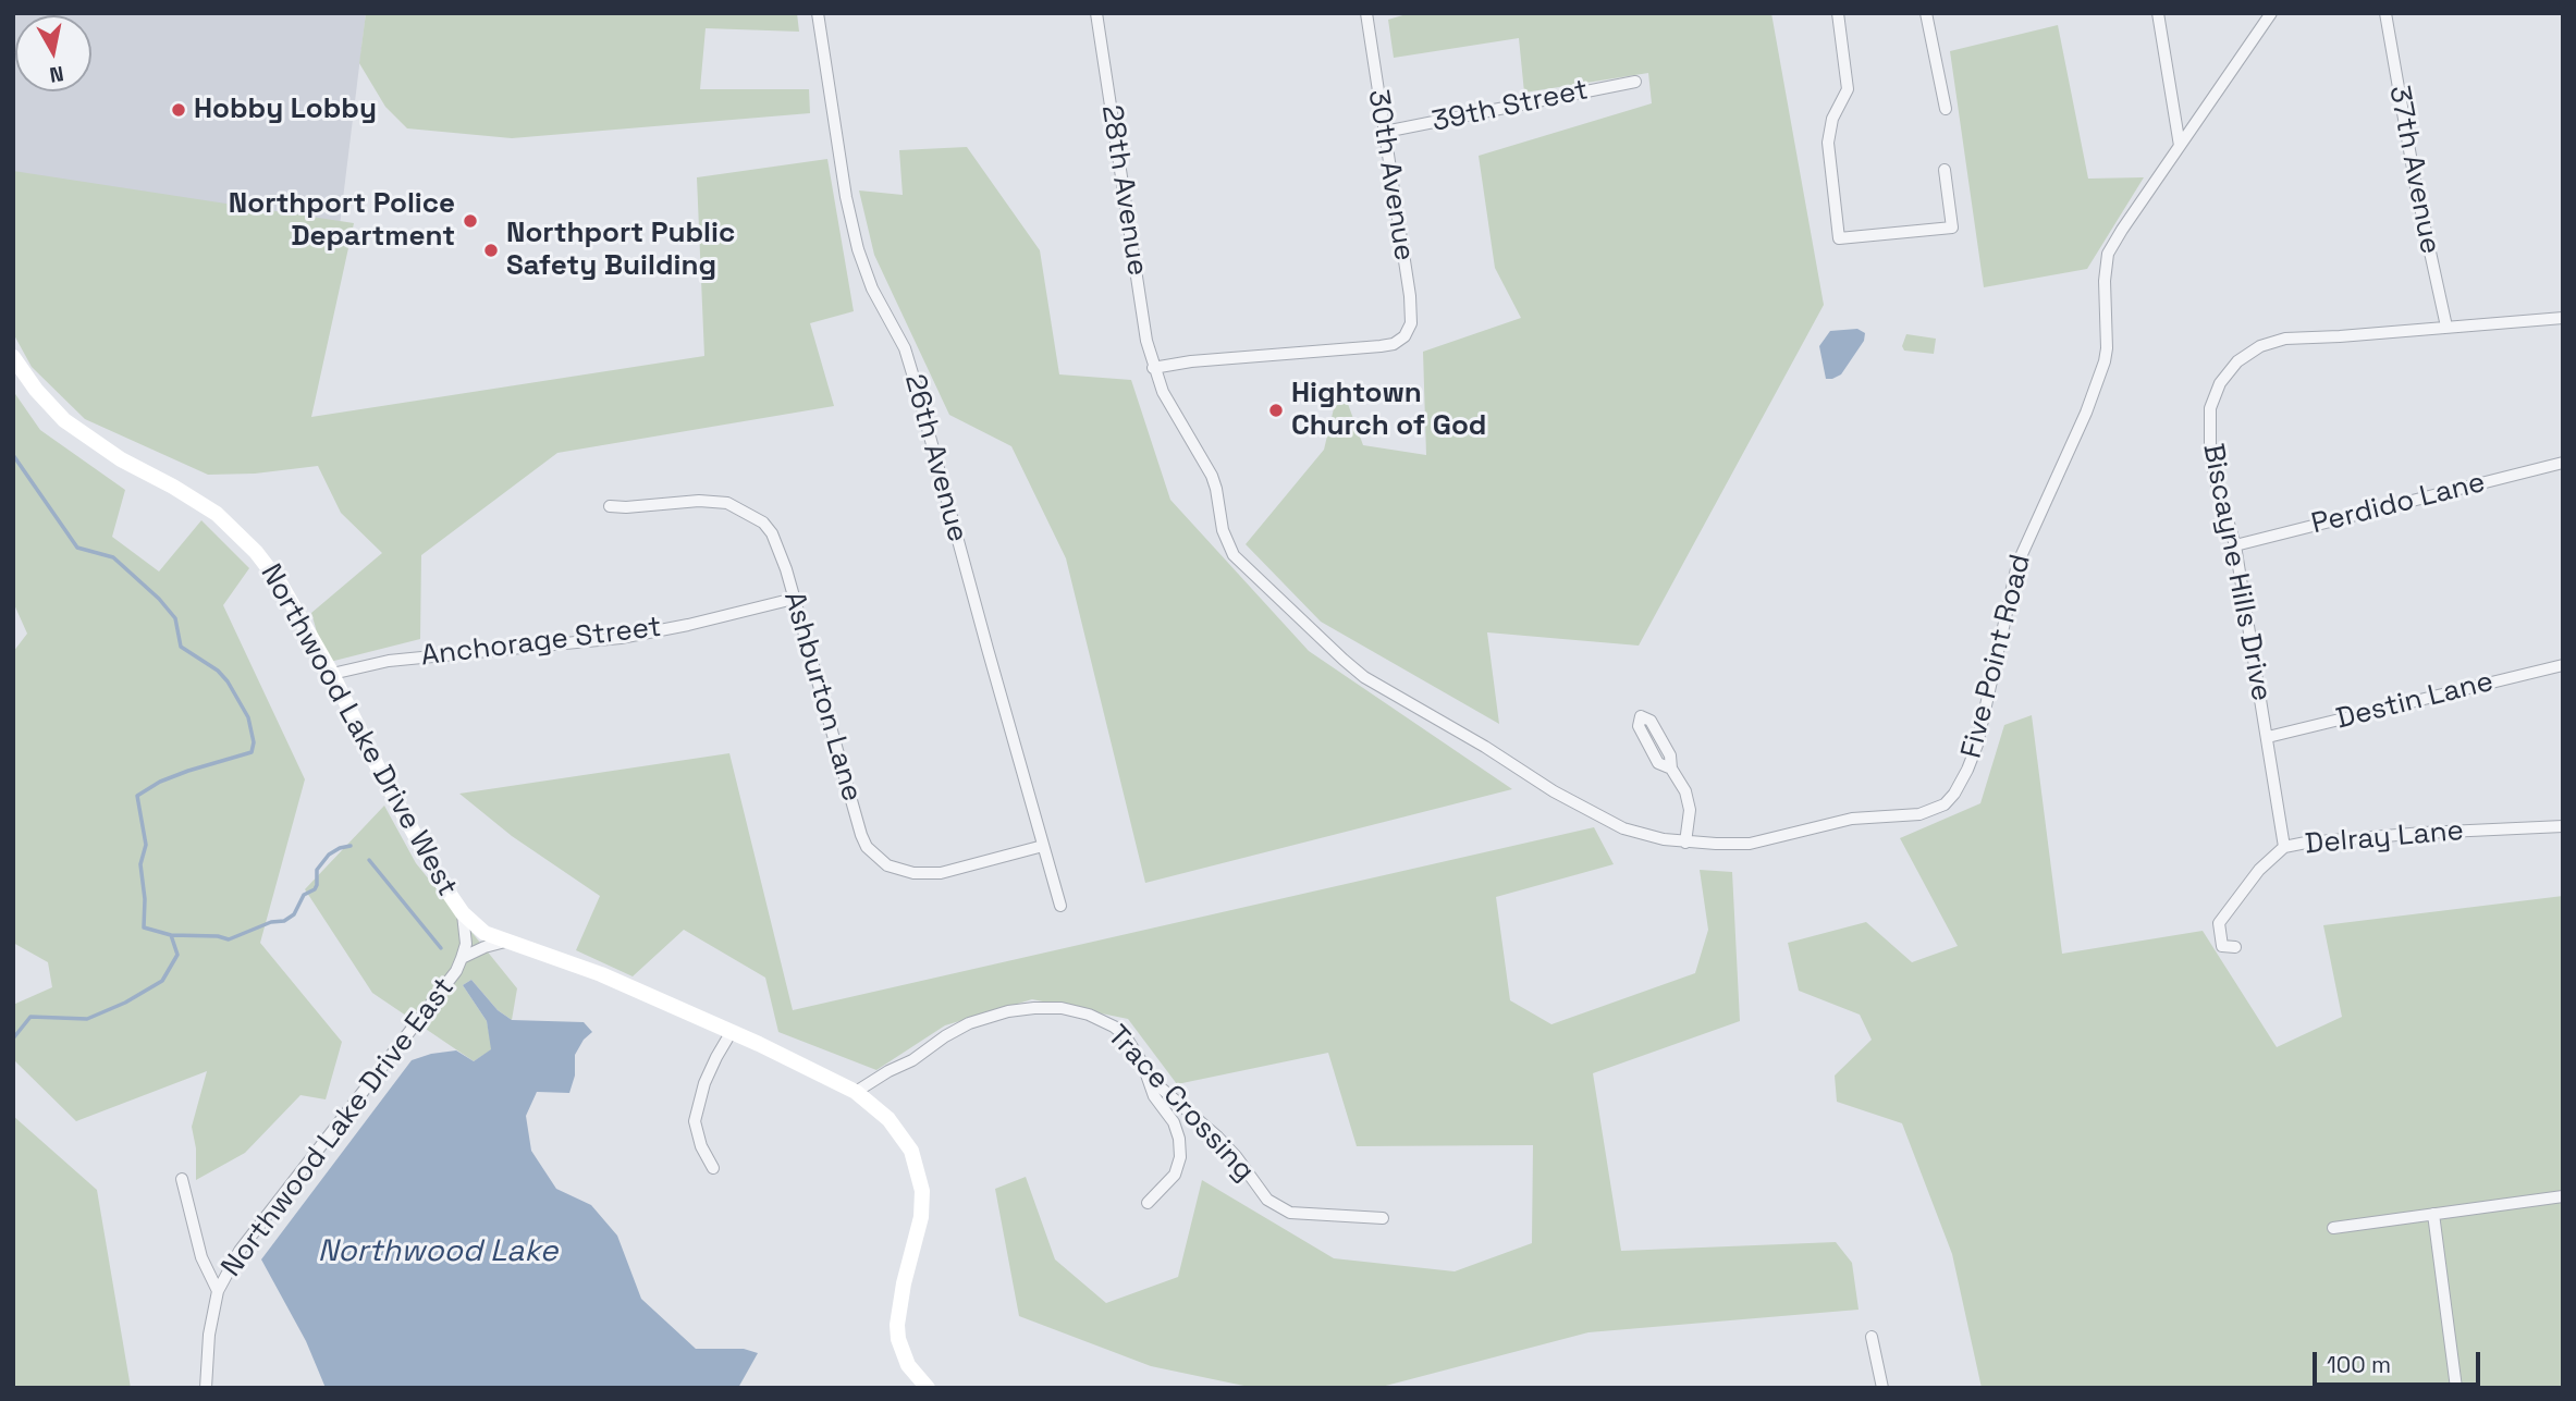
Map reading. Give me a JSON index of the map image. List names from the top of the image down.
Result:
{
  "streets": {
    "street": [
      "39th Street",
      "37th Avenue",
      "30th Avenue",
      "28th Avenue",
      "26th Avenue",
      "Perdido Lane",
      "Biscayne Hills Drive",
      "Anchorage Street",
      "Five Point Road",
      "Ashburton Lane",
      "Destin Lane",
      "Northwood Lake Drive West",
      "Delray Lane",
      "Trace Crossing",
      "Northwood Lake Drive East"
    ]
  },
  "crossings": [
    ["39th Street", "30th Avenue"],
    ["37th Avenue", "Biscayne Hills Drive"],
    ["30th Avenue", "28th Avenue"],
    ["30th Avenue", "Five Point Road"],
    ["28th Avenue", "Five Point Road"],
    ["26th Avenue", "Ashburton Lane"],
    ["Perdido Lane", "Biscayne Hills Drive"],
    ["Biscayne Hills Drive", "Destin Lane"],
    ["Biscayne Hills Drive", "Delray Lane"],
    ["Anchorage Street", "Ashburton Lane"],
    ["Anchorage Street", "Northwood Lake Drive West"],
    ["Northwood Lake Drive West", "Trace Crossing"],
    ["Northwood Lake Drive West", "Northwood Lake Drive East"]
  ],
  "water": ["Northwood Lake"],
  "places": [
    "Hobby Lobby",
    "Northport Police Department",
    "Northport Public Safety Building",
    "Hightown Church of God"
  ],
  "scale_bar": "100 m",
  "north": "bottom"
}
